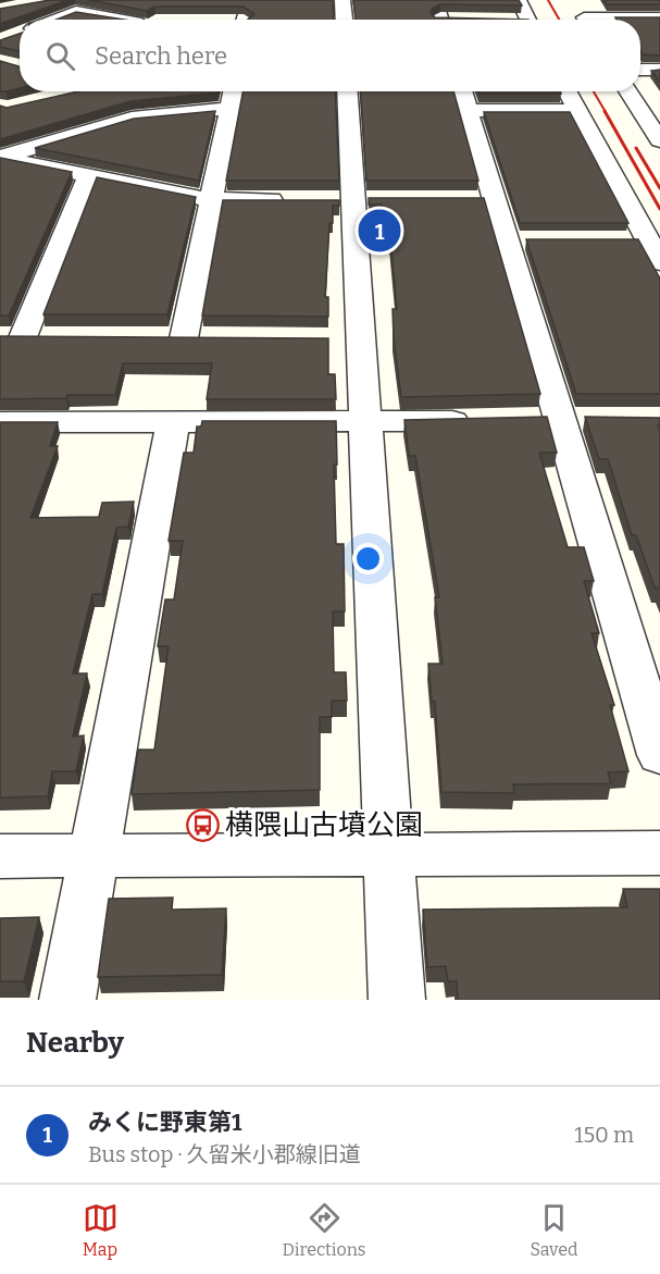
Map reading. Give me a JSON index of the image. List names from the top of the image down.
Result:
{
  "places": {
    "bus stop": ["横隈山古墳公園"]
  },
  "page": {
    "search": "Search here",
    "pins": "1",
    "heading": "Nearby",
    "list": [
      {
        "mark": "1",
        "name": "みくに野東第1",
        "note": "Bus stop · 久留米小郡線旧道",
        "value": "150 m"
      }
    ],
    "nav": ["Map", "Directions", "Saved"]
  }
}
